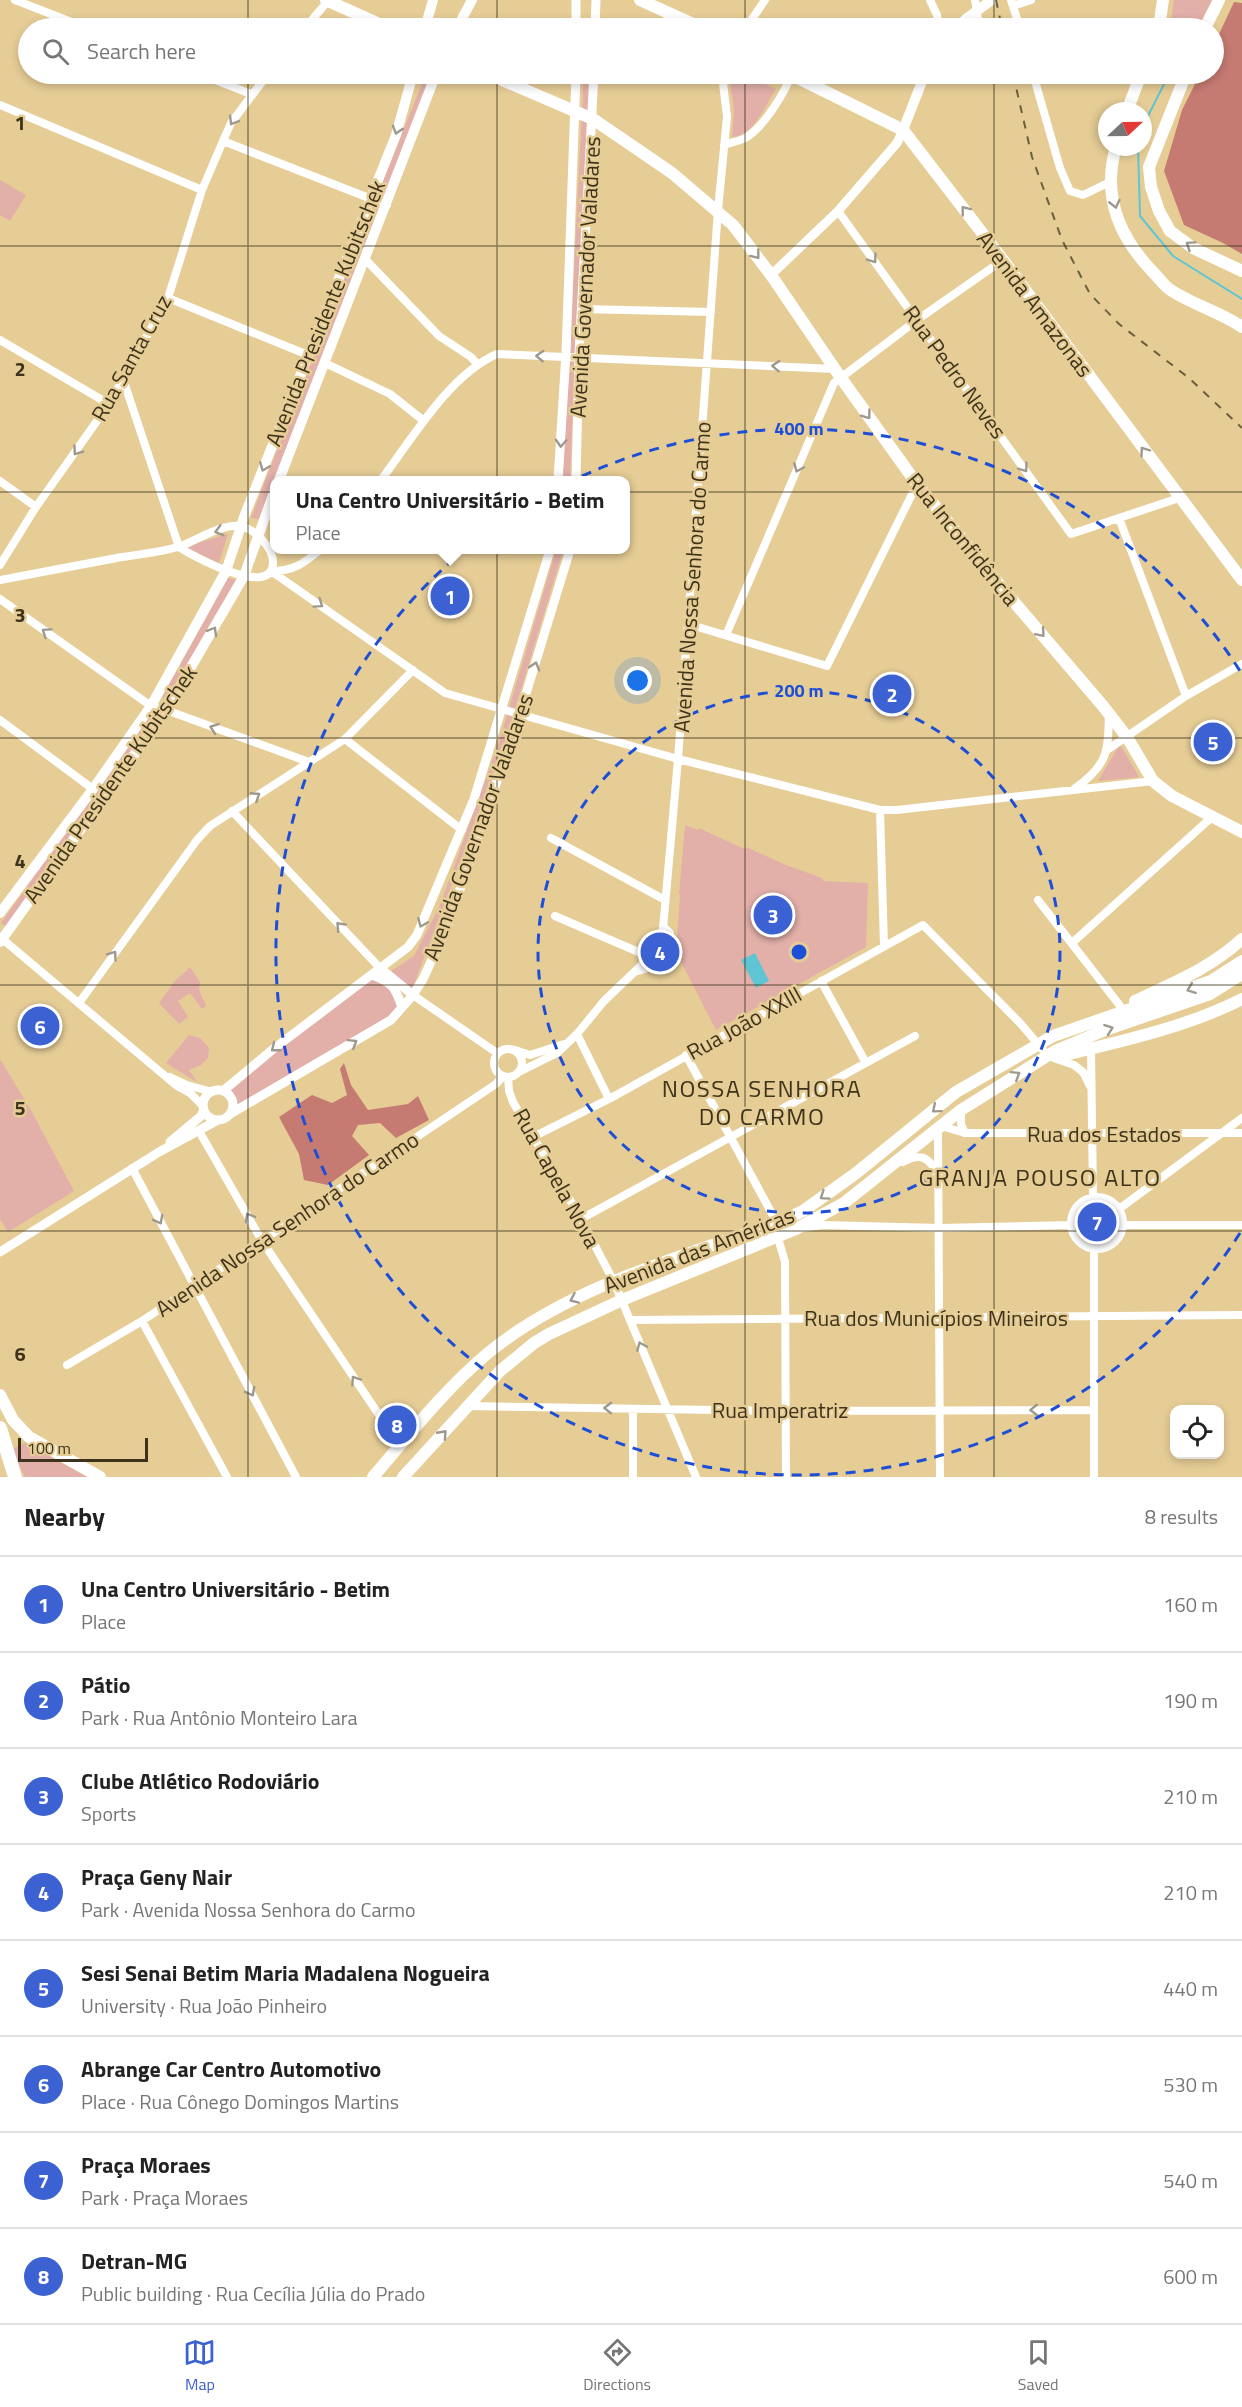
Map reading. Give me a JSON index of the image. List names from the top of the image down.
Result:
{
  "streets": {
    "main road": [
      "Avenida Amazonas",
      "Avenida Presidente Kubitschek",
      "Rua Inconfidência",
      "Avenida das Américas"
    ],
    "street": [
      "Avenida Governador Valadares",
      "Rua Santa Cruz",
      "Rua Pedro Neves",
      "Avenida Nossa Senhora do Carmo",
      "Rua João XXIII",
      "Rua dos Estados",
      "Rua Capela Nova",
      "Rua dos Municípios Mineiros",
      "Rua Imperatriz"
    ]
  },
  "crossings": [
    ["Avenida Governador Valadares", "Rua Inconfidência"],
    ["Rua Inconfidência", "Avenida Nossa Senhora do Carmo"],
    ["Avenida Nossa Senhora do Carmo", "Rua Capela Nova"],
    ["Rua João XXIII", "Rua Capela Nova"],
    ["Rua João XXIII", "Avenida das Américas"],
    ["Rua dos Estados", "Avenida das Américas"],
    ["Rua Capela Nova", "Avenida das Américas"],
    ["Rua Capela Nova", "Rua dos Municípios Mineiros"],
    ["Rua Capela Nova", "Rua Imperatriz"],
    ["Avenida das Américas", "Rua Imperatriz"]
  ],
  "one_way": [
    "Avenida Amazonas",
    "Rua Pedro Neves",
    "Rua Inconfidência",
    "Rua Imperatriz"
  ],
  "districts": ["NOSSA SENHORA DO CARMO", "GRANJA POUSO ALTO"],
  "scale_bar": "100 m",
  "north": "right",
  "page": {
    "search": "Search here",
    "popup": ["Una Centro Universitário - Betim", "Place"],
    "pins": [
      "1",
      "2",
      "5",
      "3",
      "4",
      "6",
      "7",
      "8"
    ],
    "scale": "100 m",
    "heading": ["Nearby", "8 results"],
    "list": [
      {
        "mark": "1",
        "name": "Una Centro Universitário - Betim",
        "note": "Place",
        "value": "160 m"
      },
      {
        "mark": "2",
        "name": "Pátio",
        "note": "Park · Rua Antônio Monteiro Lara",
        "value": "190 m"
      },
      {
        "mark": "3",
        "name": "Clube Atlético Rodoviário",
        "note": "Sports",
        "value": "210 m"
      },
      {
        "mark": "4",
        "name": "Praça Geny Nair",
        "note": "Park · Avenida Nossa Senhora do Carmo",
        "value": "210 m"
      },
      {
        "mark": "5",
        "name": "Sesi Senai Betim Maria Madalena Nogueira",
        "note": "University · Rua João Pinheiro",
        "value": "440 m"
      },
      {
        "mark": "6",
        "name": "Abrange Car Centro Automotivo",
        "note": "Place · Rua Cônego Domingos Martins",
        "value": "530 m"
      },
      {
        "mark": "7",
        "name": "Praça Moraes",
        "note": "Park · Praça Moraes",
        "value": "540 m"
      },
      {
        "mark": "8",
        "name": "Detran-MG",
        "note": "Public building · Rua Cecília Júlia do Prado",
        "value": "600 m"
      }
    ],
    "nav": ["Map", "Directions", "Saved"]
  },
  "grid": {
    "rows": [
      "1",
      "2",
      "3",
      "4",
      "5",
      "6"
    ]
  },
  "rings": ["400 m", "200 m"]
}
